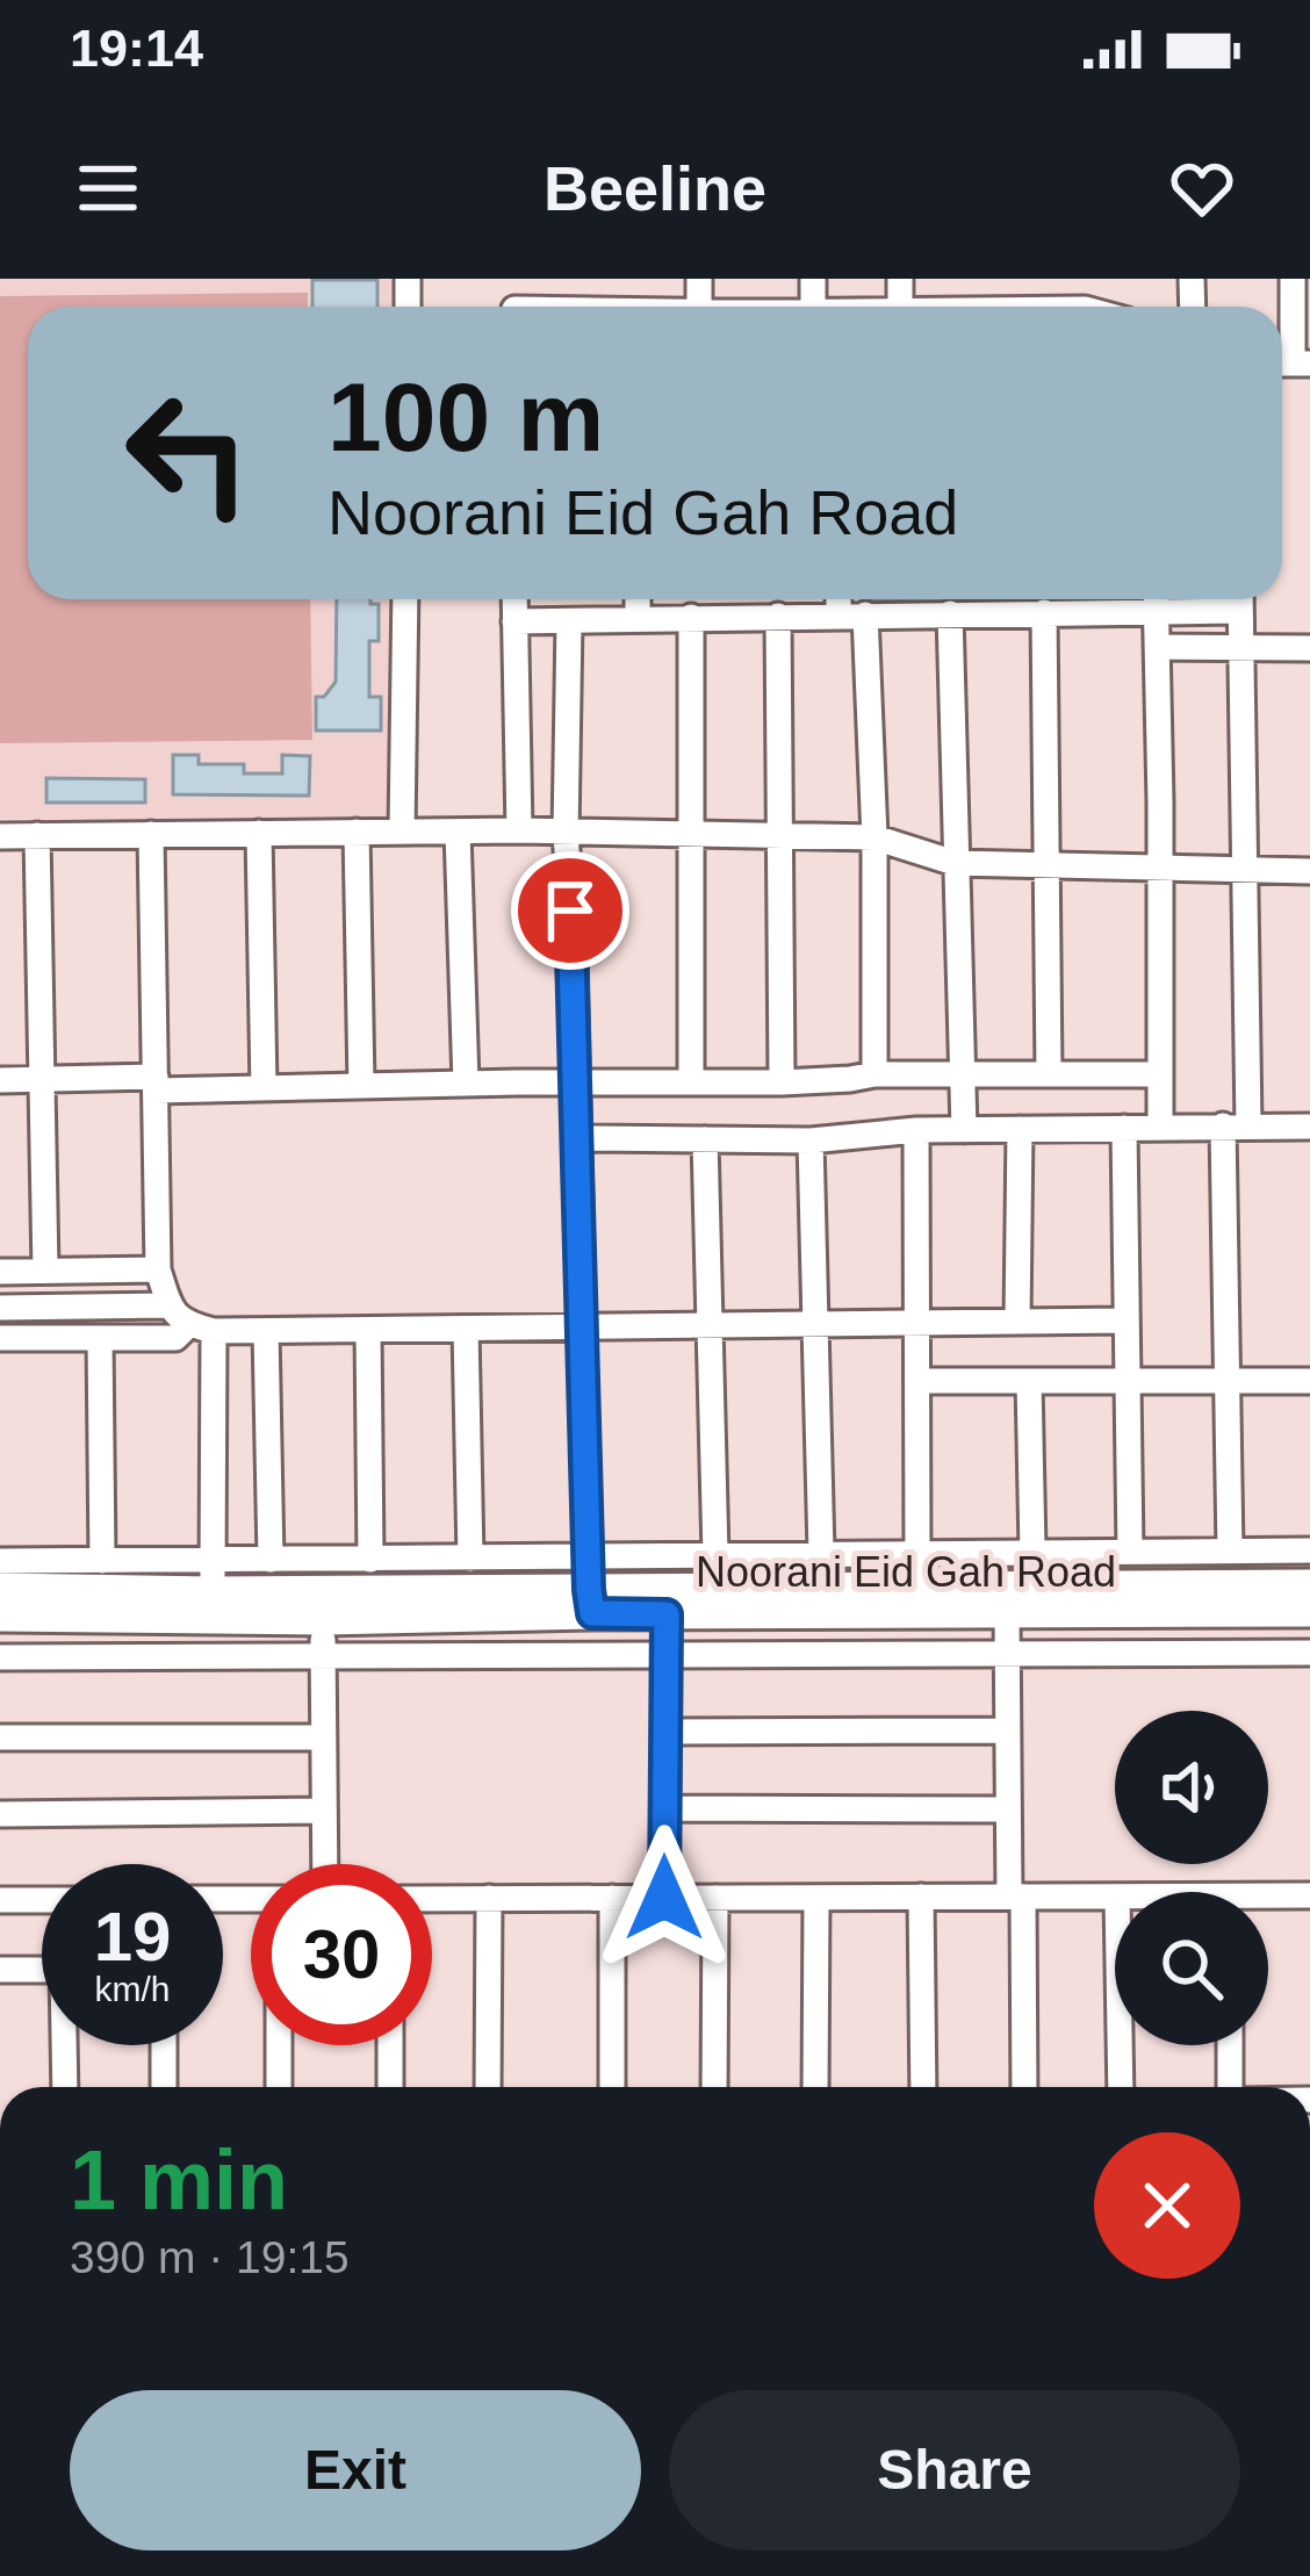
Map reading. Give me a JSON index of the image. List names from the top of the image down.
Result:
{
  "streets": {
    "main road": ["Noorani Eid Gah Road"]
  },
  "page": {
    "status": "19:14",
    "header": "Beeline",
    "turn": ["100 m", "Noorani Eid Gah Road"],
    "speed": "19 km/h",
    "limit": "30",
    "heading": ["1 min", "390 m · 19:15"],
    "buttons": ["Exit", "Share"]
  }
}
